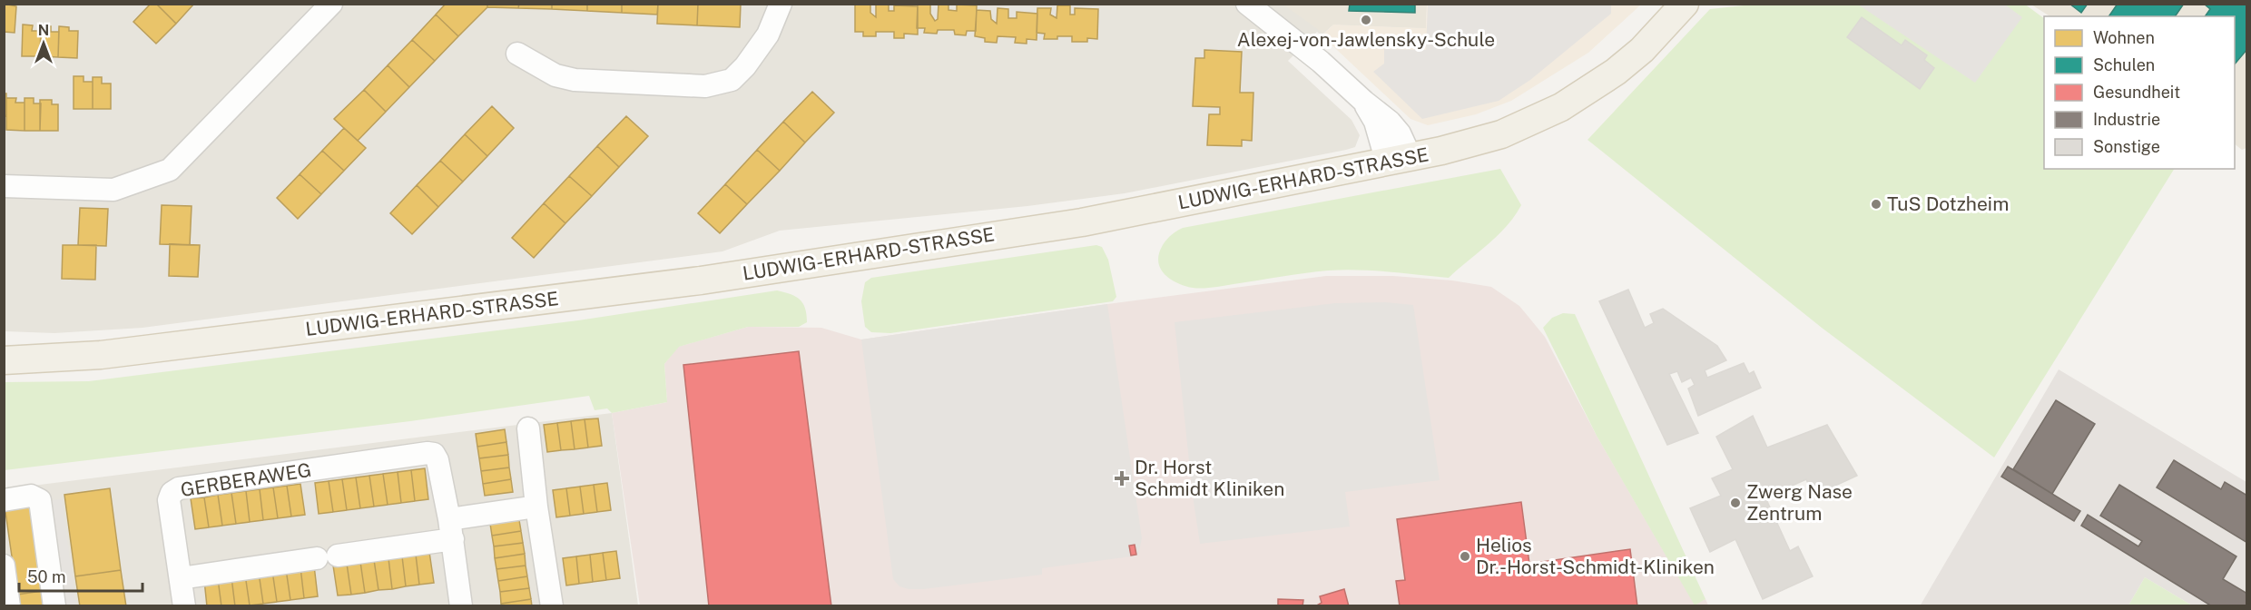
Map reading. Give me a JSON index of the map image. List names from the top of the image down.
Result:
{
  "streets": {
    "main road": ["LUDWIG-ERHARD-STRASSE"],
    "street": ["GERBERAWEG"]
  },
  "places": {
    "other": [
      "Alexej-von-Jawlensky-Schule",
      "TuS Dotzheim",
      "Zwerg Nase Zentrum",
      "Helios Dr.-Horst-Schmidt-Kliniken"
    ],
    "health": ["Dr. Horst Schmidt Kliniken"]
  },
  "legend": [
    "Wohnen",
    "Schulen",
    "Gesundheit",
    "Industrie",
    "Sonstige"
  ],
  "scale_bar": "50 m",
  "north": "top"
}
